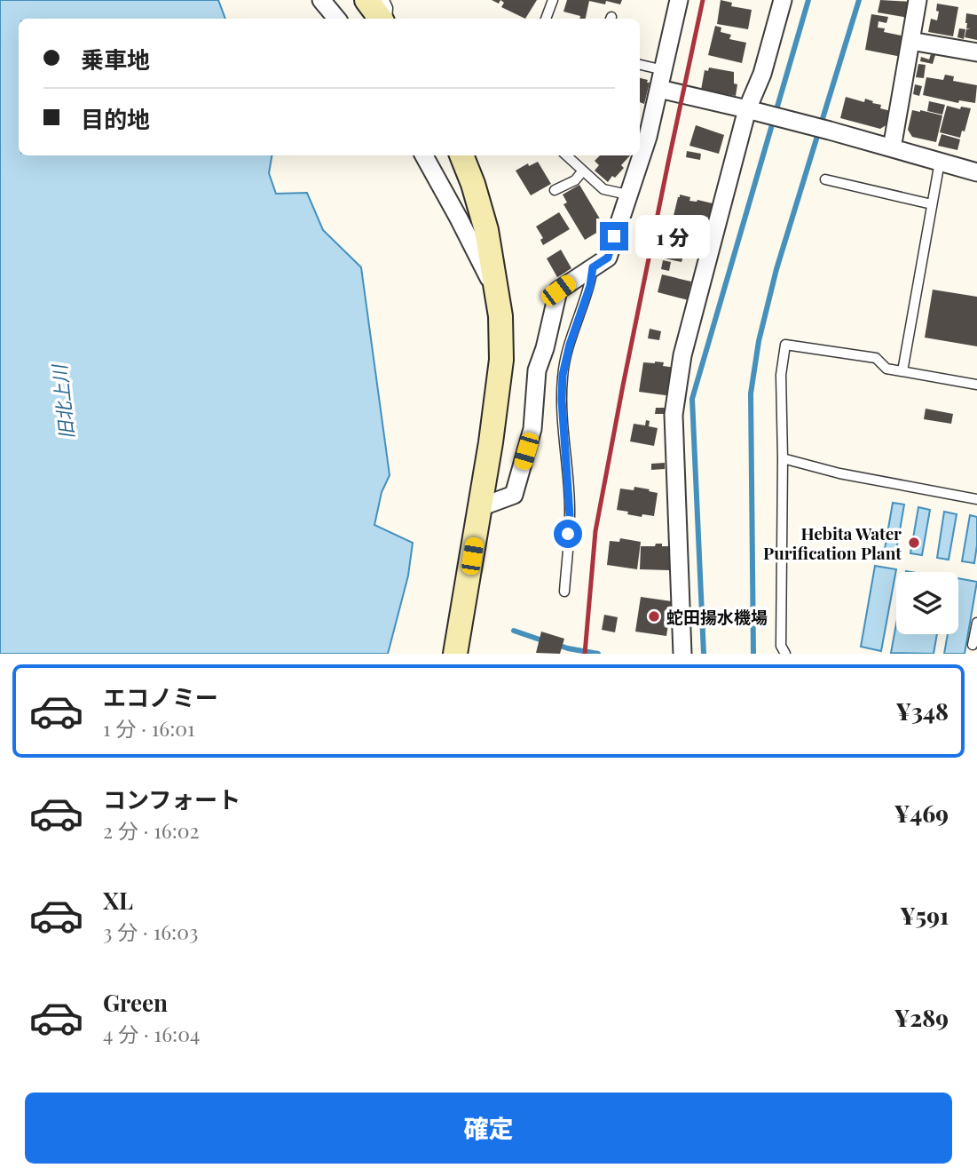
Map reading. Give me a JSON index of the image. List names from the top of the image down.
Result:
{
  "water": ["旧北上川"],
  "places": ["Hebita Water Purification Plant", "蛇田揚水機場"],
  "page": {
    "banner": ["乗車地", "目的地"],
    "bubble": "1 分",
    "list": [
      {
        "name": "エコノミー",
        "note": "1 分 · 16:01",
        "value": "¥348"
      },
      {
        "name": "コンフォート",
        "note": "2 分 · 16:02",
        "value": "¥469"
      },
      {
        "name": "XL",
        "note": "3 分 · 16:03",
        "value": "¥591"
      },
      {
        "name": "Green",
        "note": "4 分 · 16:04",
        "value": "¥289"
      }
    ],
    "buttons": "確定"
  }
}
